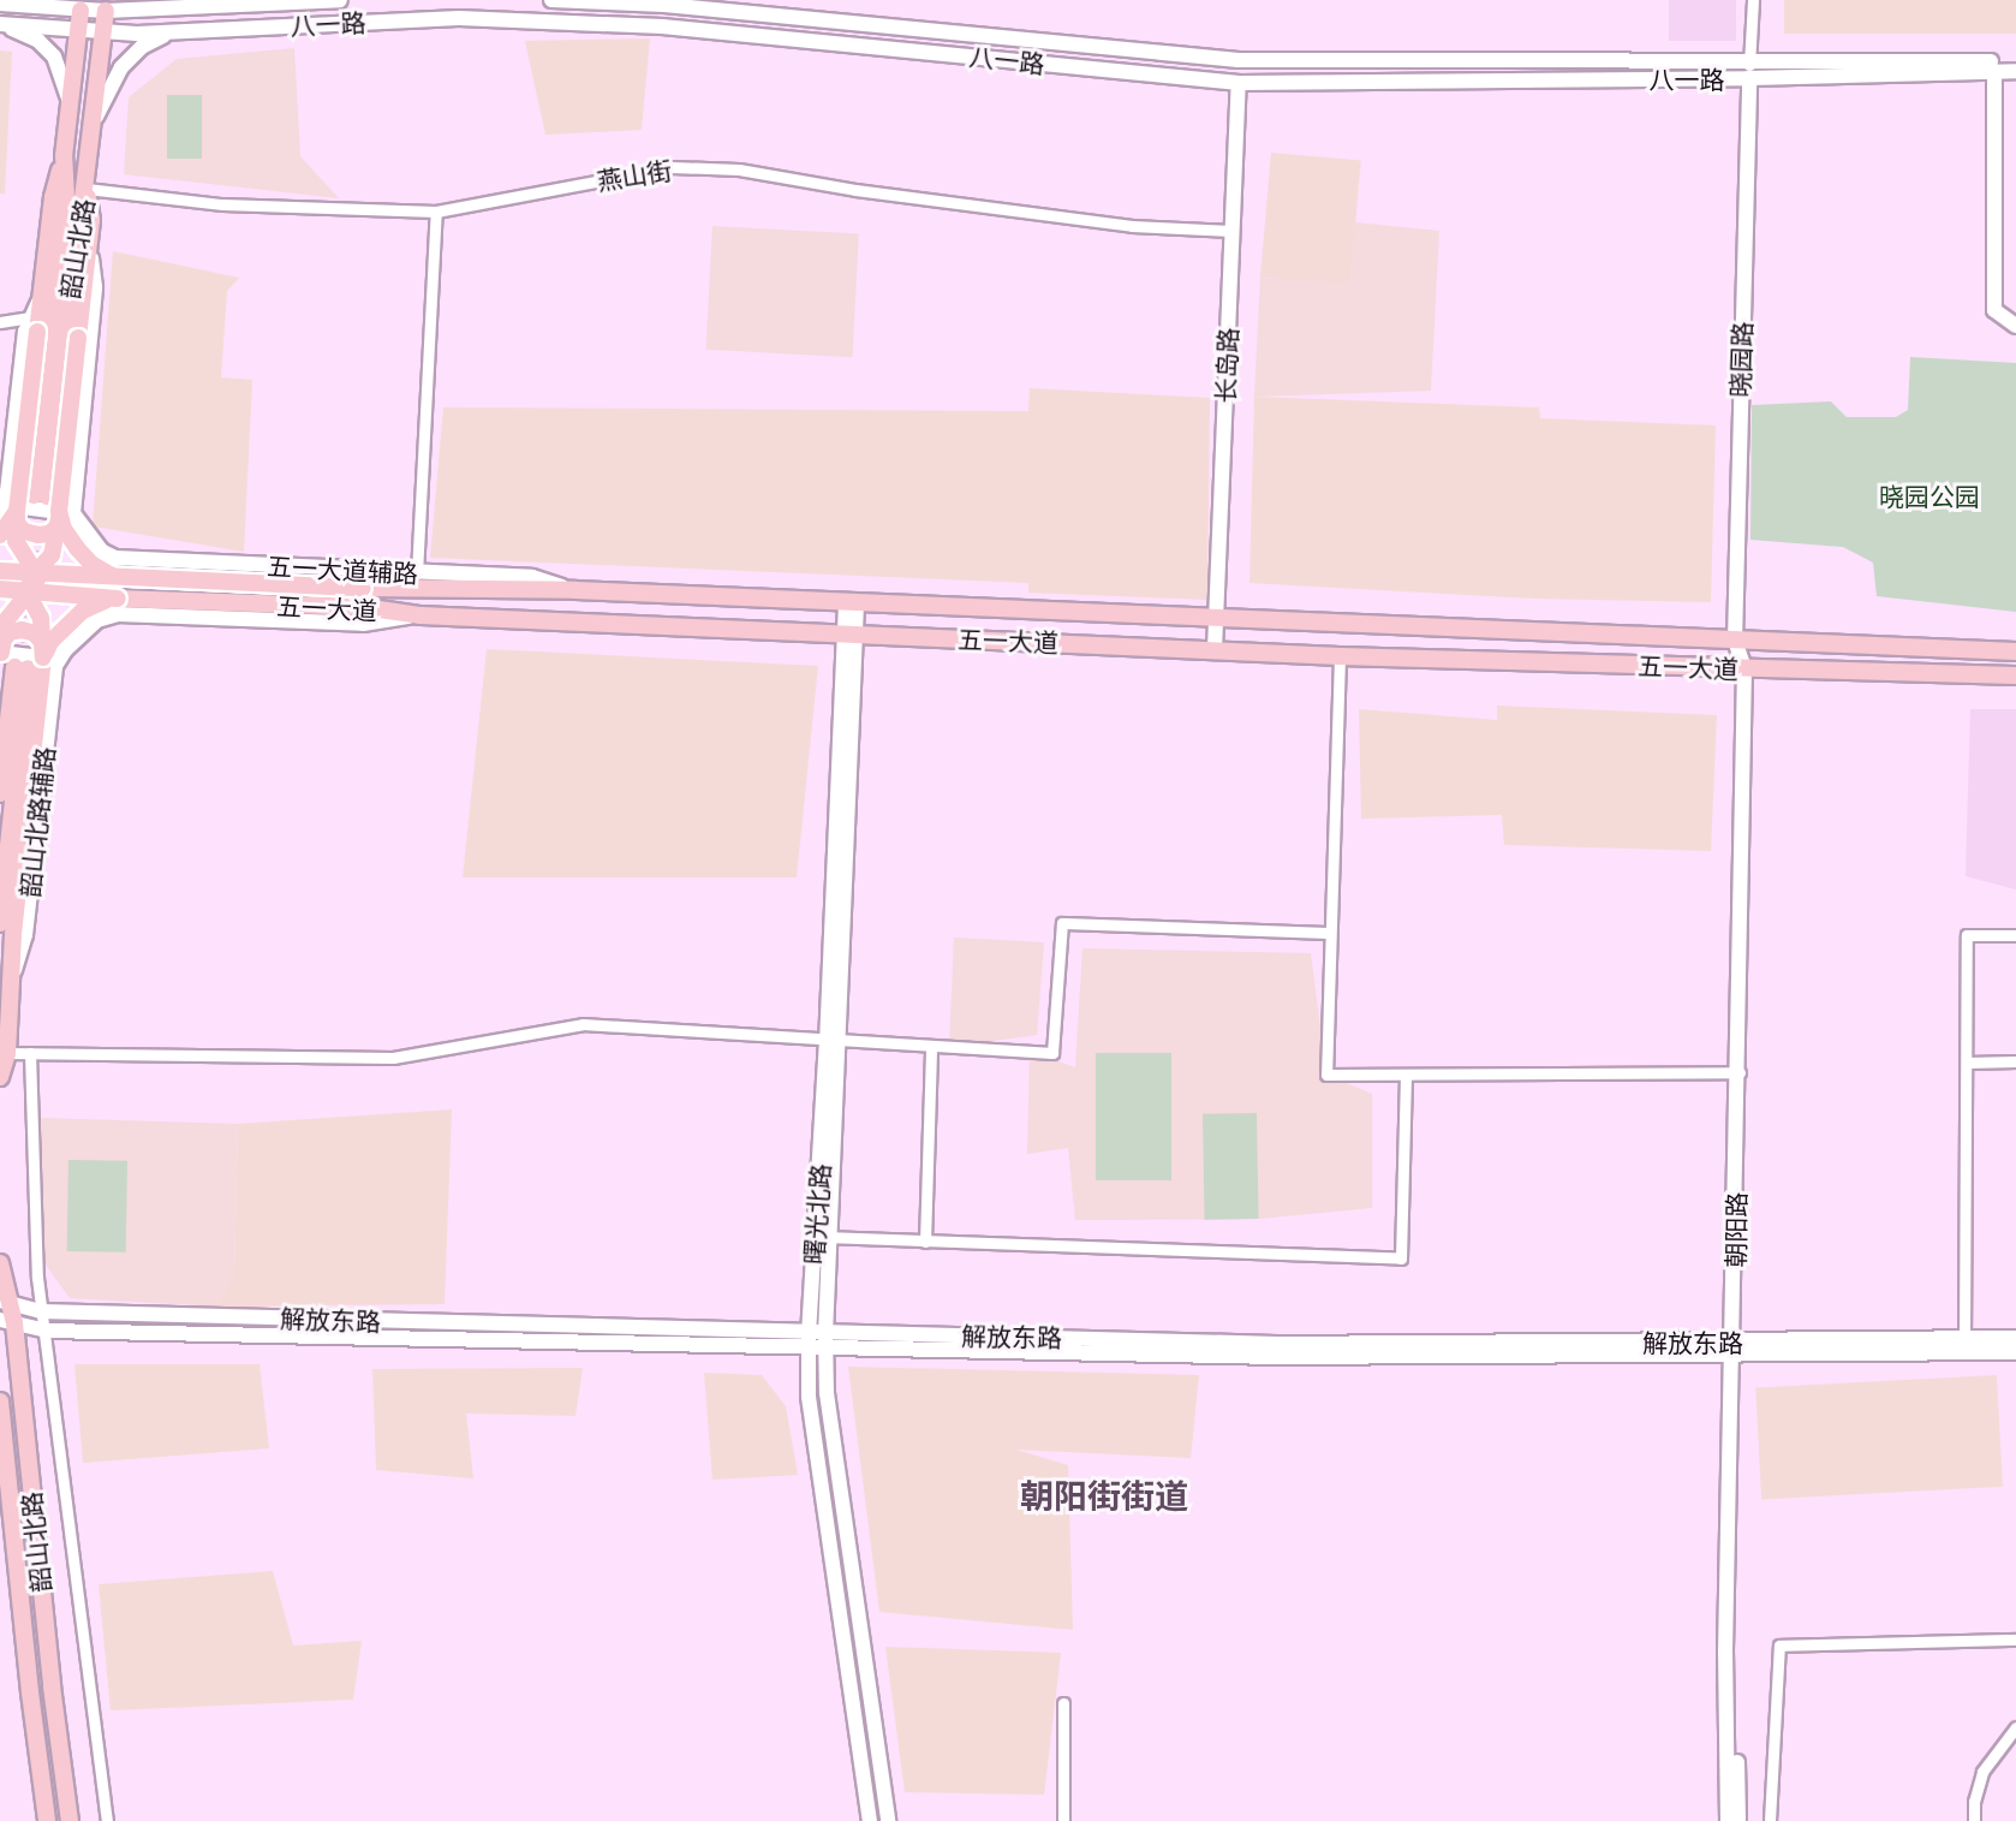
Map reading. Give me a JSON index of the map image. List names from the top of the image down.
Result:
{
  "streets": {
    "main road": ["韶山北路", "五一大道"],
    "street": [
      "八一路",
      "燕山街",
      "晓园路",
      "长岛路",
      "五一大道辅路",
      "韶山北路辅路",
      "曙光北路",
      "朝阳路",
      "解放东路"
    ]
  },
  "crossings": [
    ["八一路", "韶山北路"],
    ["八一路", "晓园路"],
    ["八一路", "长岛路"],
    ["燕山街", "韶山北路"],
    ["燕山街", "长岛路"],
    ["韶山北路", "解放东路"],
    ["晓园路", "五一大道"],
    ["晓园路", "朝阳路"],
    ["长岛路", "五一大道"],
    ["五一大道辅路", "五一大道"],
    ["五一大道", "曙光北路"],
    ["五一大道", "朝阳路"],
    ["曙光北路", "解放东路"],
    ["朝阳路", "解放东路"]
  ],
  "districts": ["朝阳街街道"],
  "parks": ["晓园公园"]
}
